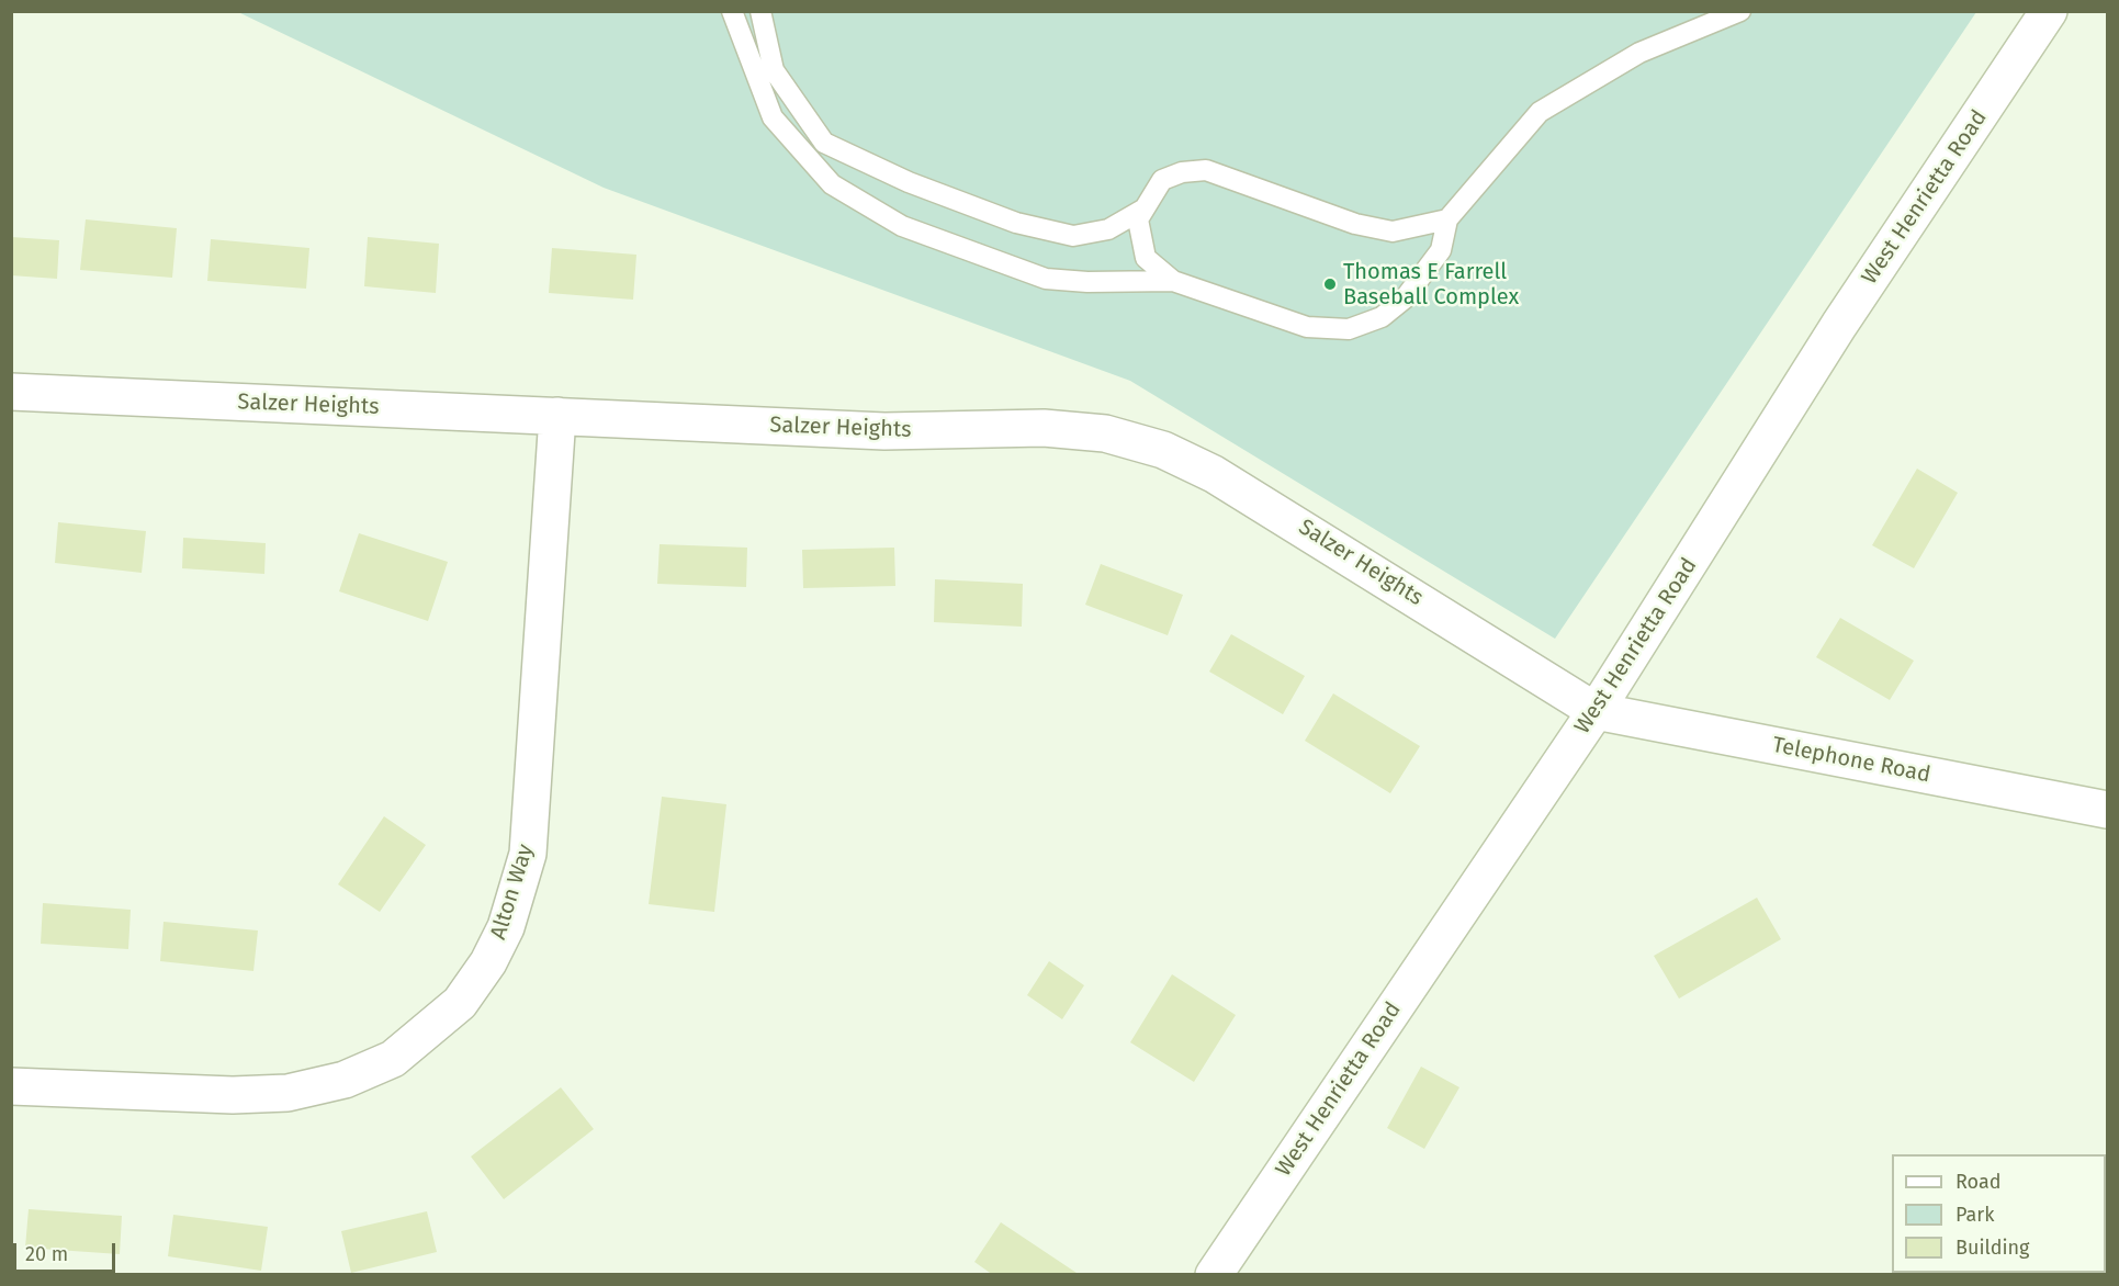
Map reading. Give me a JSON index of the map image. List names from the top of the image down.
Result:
{
  "streets": {
    "street": [
      "West Henrietta Road",
      "Salzer Heights",
      "Telephone Road",
      "Alton Way"
    ]
  },
  "crossings": [
    ["West Henrietta Road", "Salzer Heights"],
    ["West Henrietta Road", "Telephone Road"],
    ["Salzer Heights", "Telephone Road"],
    ["Salzer Heights", "Alton Way"]
  ],
  "places": ["Thomas E Farrell Baseball Complex"],
  "legend": ["Road", "Park", "Building"],
  "scale_bar": "20 m"
}
